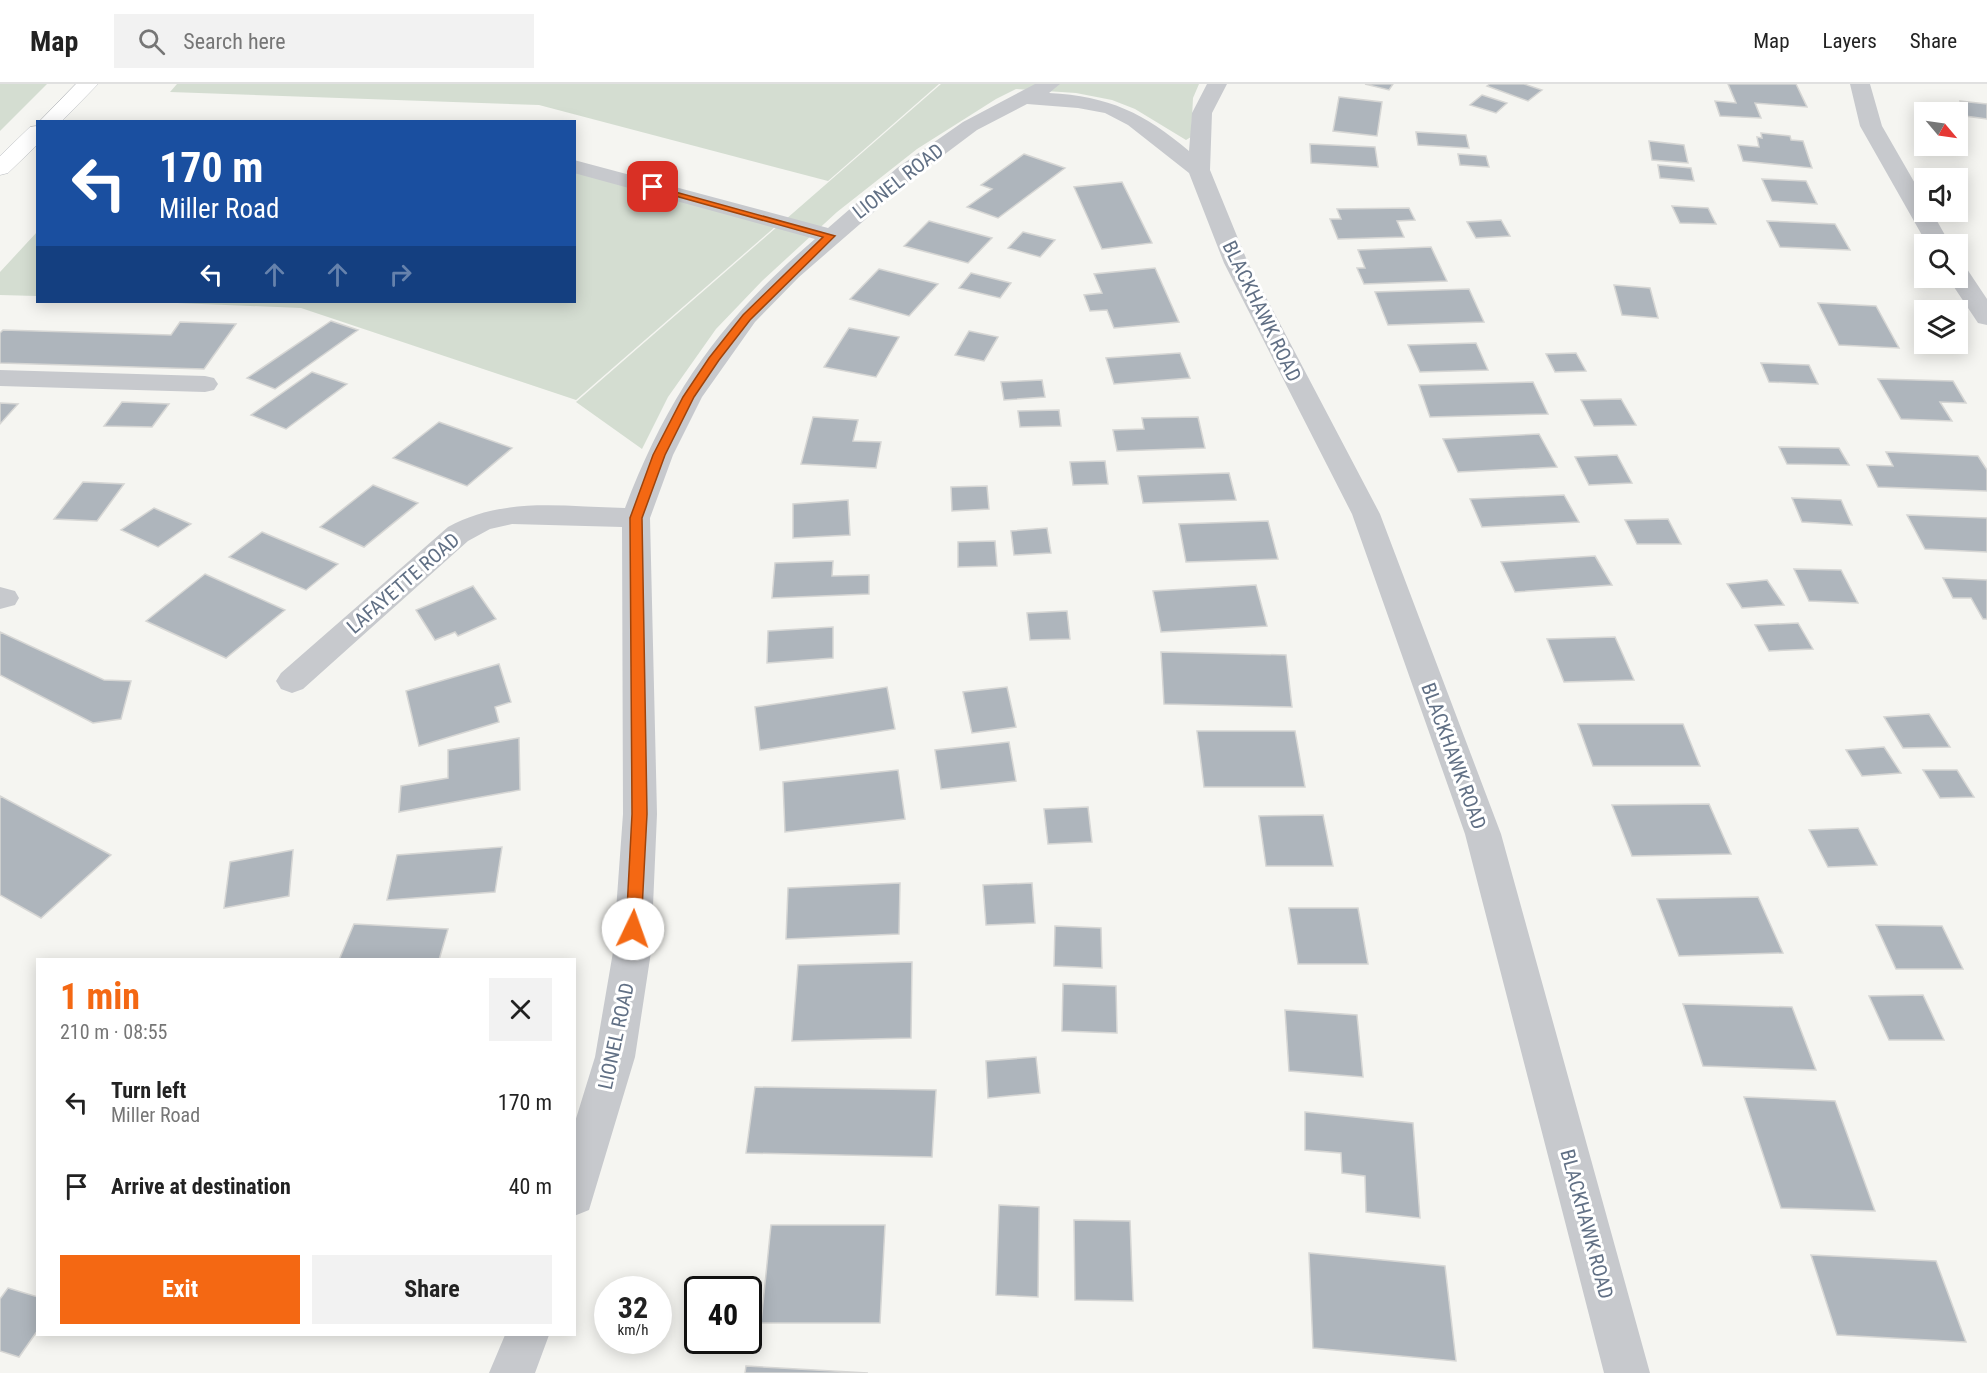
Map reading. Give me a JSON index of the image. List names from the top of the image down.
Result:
{
  "streets": {
    "street": ["LIONEL ROAD", "BLACKHAWK ROAD", "LAFAYETTE ROAD"]
  },
  "crossings": [
    ["LIONEL ROAD", "BLACKHAWK ROAD"],
    ["LIONEL ROAD", "LAFAYETTE ROAD"]
  ],
  "north": "bottom right",
  "page": {
    "header": "Map",
    "search": "Search here",
    "nav": ["Map", "Layers", "Share"],
    "turn": ["170 m", "Miller Road"],
    "heading": ["1 min", "210 m · 08:55"],
    "list": [
      {
        "name": "Turn left",
        "note": "Miller Road",
        "value": "170 m"
      },
      {
        "name": "Arrive at destination",
        "value": "40 m"
      }
    ],
    "buttons": ["Exit", "Share"],
    "speed": "32 km/h",
    "limit": "40"
  }
}
